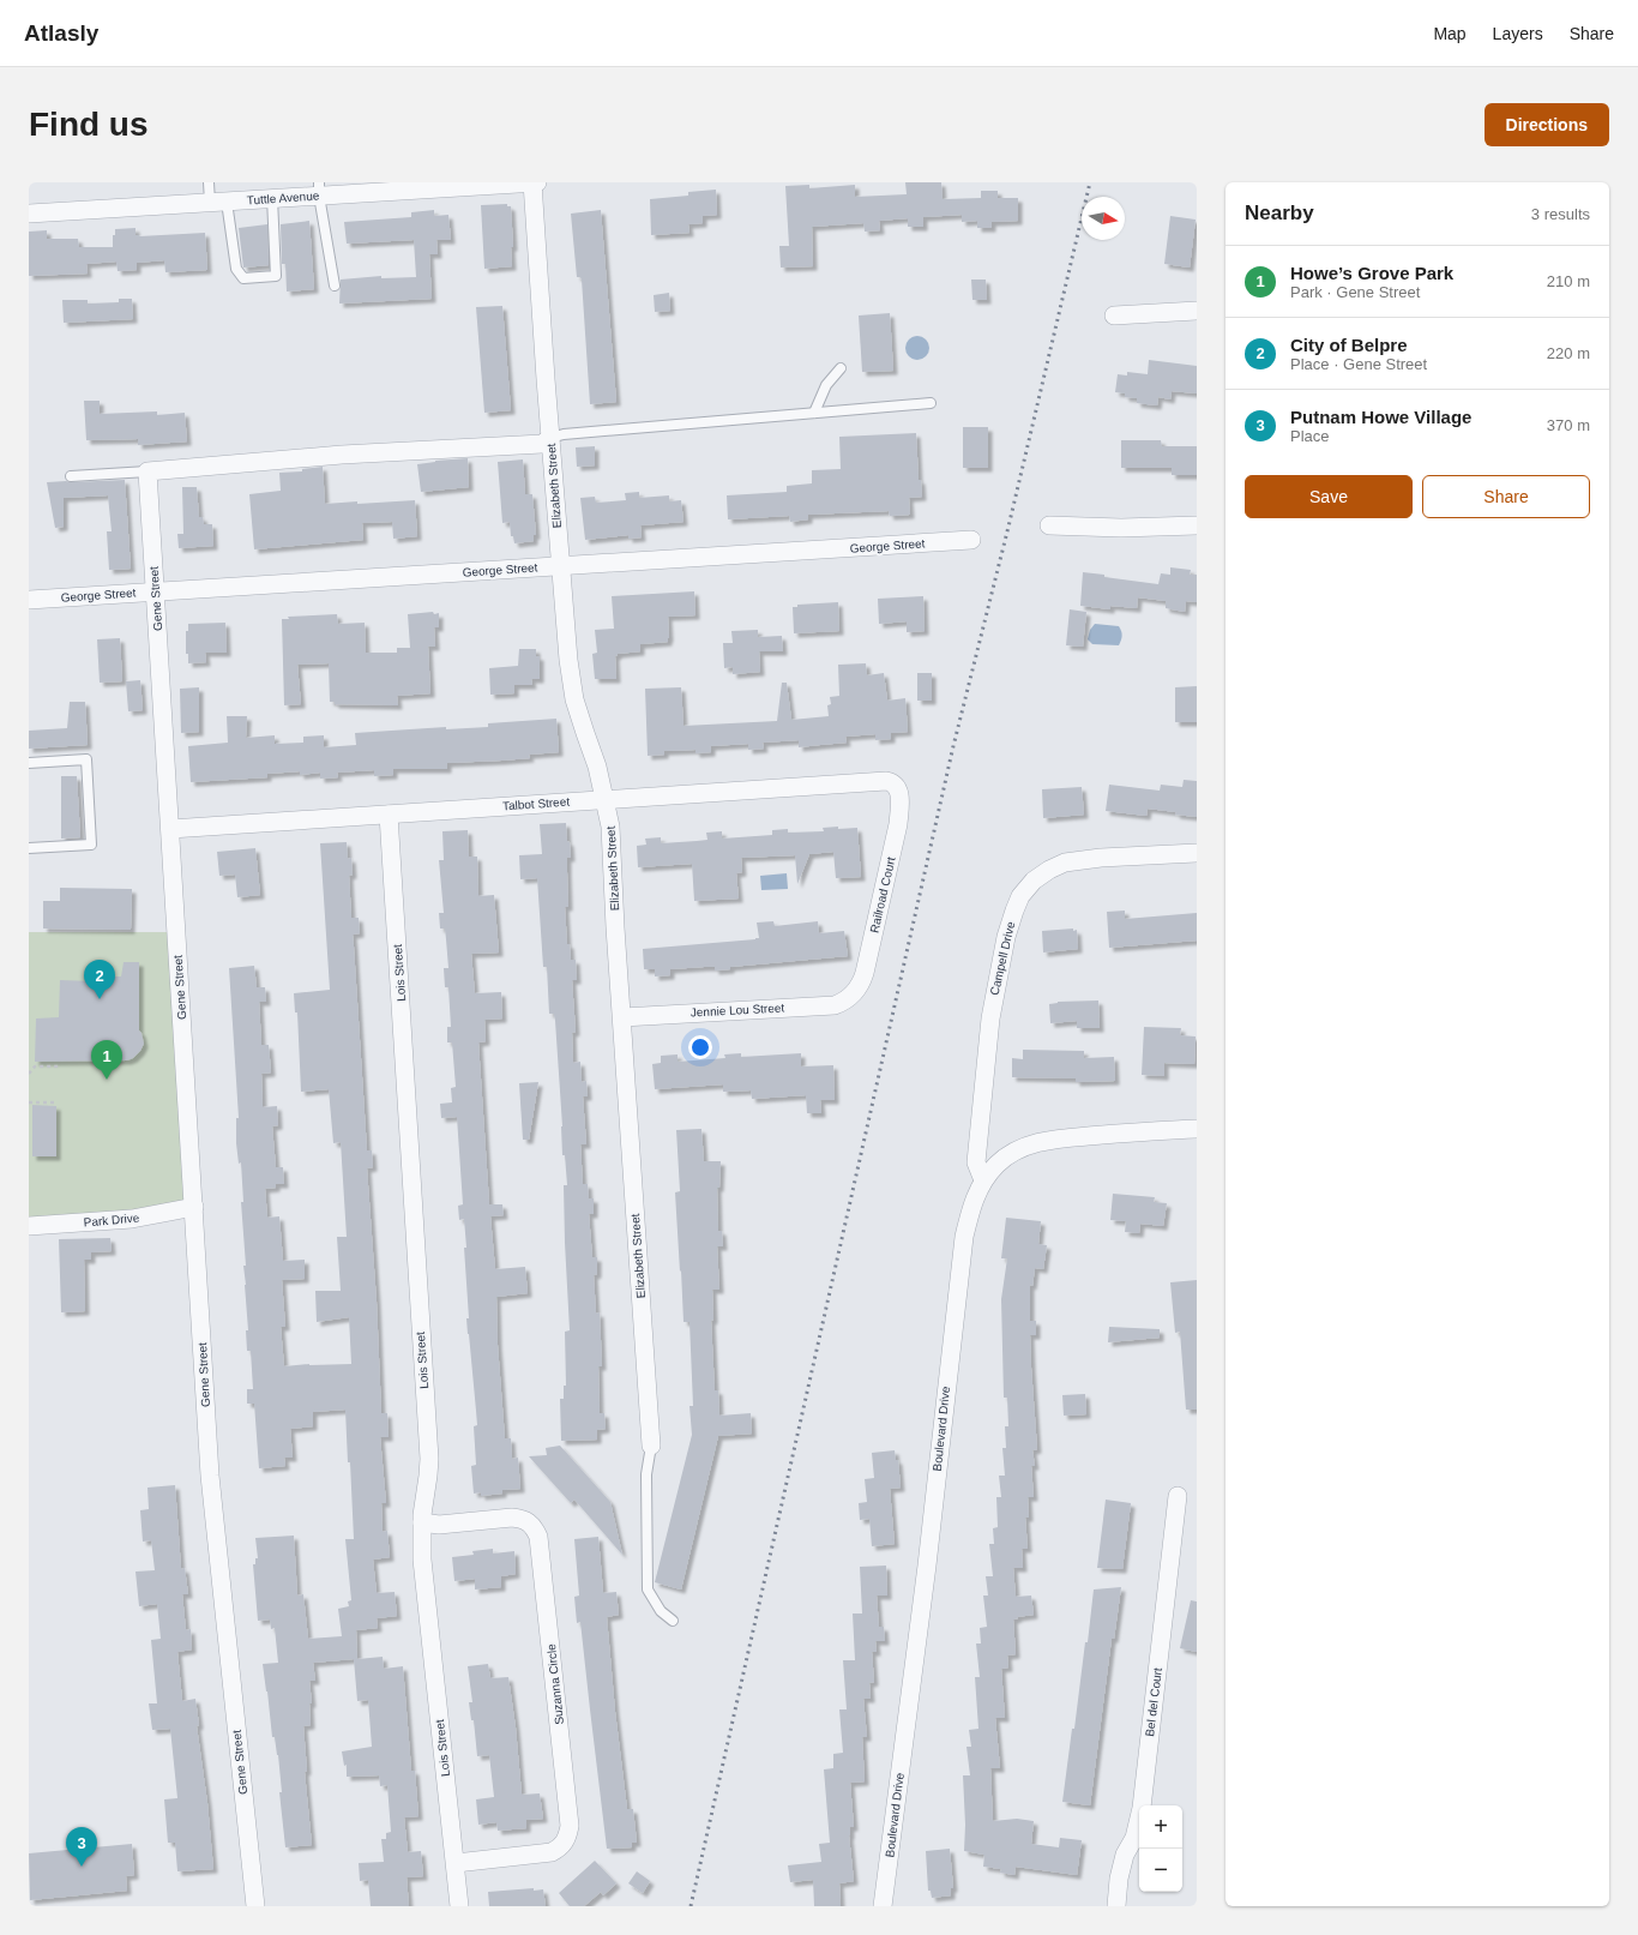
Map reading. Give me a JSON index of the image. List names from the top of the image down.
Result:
{
  "streets": {
    "street": [
      "Tuttle Avenue",
      "Elizabeth Street",
      "George Street",
      "Gene Street",
      "Talbot Street",
      "Railroad Court",
      "Campell Drive",
      "Lois Street",
      "Jennie Lou Street",
      "Park Drive",
      "Boulevard Drive",
      "Suzanna Circle",
      "Bel del Court"
    ]
  },
  "crossings": [
    ["Tuttle Avenue", "Elizabeth Street"],
    ["Elizabeth Street", "George Street"],
    ["Elizabeth Street", "Talbot Street"],
    ["Elizabeth Street", "Jennie Lou Street"],
    ["George Street", "Gene Street"],
    ["Gene Street", "Talbot Street"],
    ["Gene Street", "Park Drive"],
    ["Talbot Street", "Railroad Court"],
    ["Talbot Street", "Lois Street"],
    ["Railroad Court", "Jennie Lou Street"],
    ["Campell Drive", "Boulevard Drive"],
    ["Lois Street", "Suzanna Circle"]
  ],
  "north": "right",
  "page": {
    "header": "Atlasly",
    "nav": ["Map", "Layers", "Share"],
    "buttons": [
      "Directions",
      ["Save", "Share"]
    ],
    "title": "Find us",
    "heading": ["Nearby", "3 results"],
    "list": [
      {
        "mark": "1",
        "name": "Howe’s Grove Park",
        "note": "Park · Gene Street",
        "value": "210 m"
      },
      {
        "mark": "2",
        "name": "City of Belpre",
        "note": "Place · Gene Street",
        "value": "220 m"
      },
      {
        "mark": "3",
        "name": "Putnam Howe Village",
        "note": "Place",
        "value": "370 m"
      }
    ],
    "pins": ["2", "1", "3"],
    "map_buttons": ["+", "−"]
  }
}
